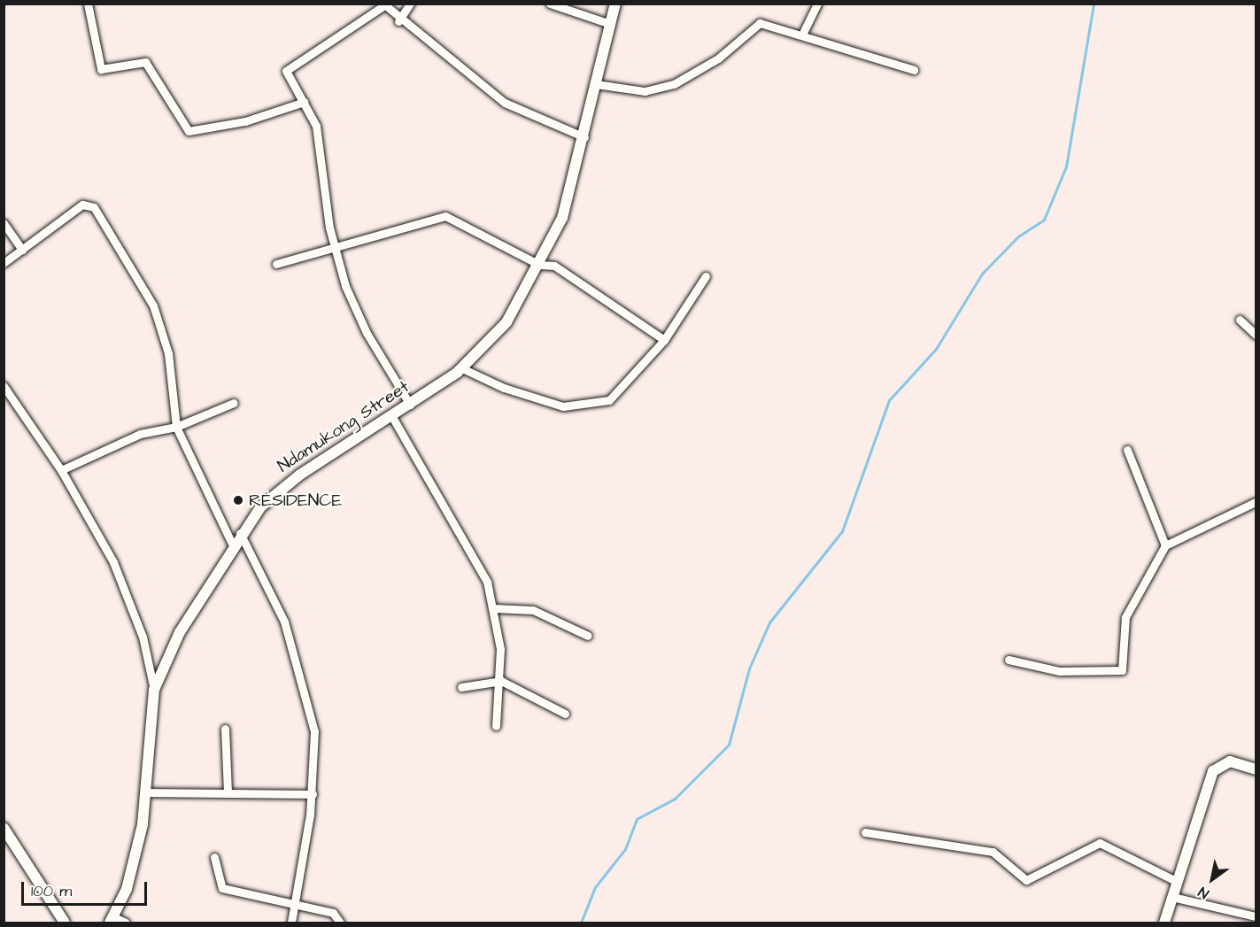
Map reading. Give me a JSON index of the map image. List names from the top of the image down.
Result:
{
  "streets": {
    "main road": ["Ndamukong Street"]
  },
  "places": ["RÉSIDENCE"],
  "scale_bar": "100 m",
  "north": "bottom left"
}
